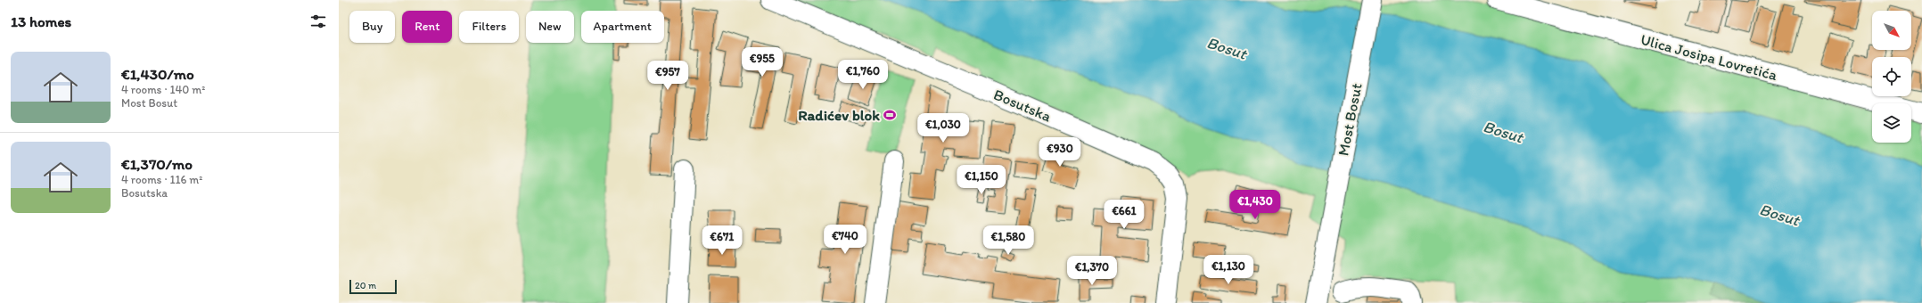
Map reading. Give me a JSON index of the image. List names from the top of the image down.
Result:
{
  "streets": {
    "street": ["Ulica Josipa Lovretića", "Bosutska", "Most Bosut"]
  },
  "water": ["Bosut"],
  "places": {
    "sports": ["Radićev blok"]
  },
  "scale_bar": "20 m",
  "north": "bottom right",
  "page": {
    "heading": "13 homes",
    "chip": [
      "Buy",
      "Rent",
      "Filters",
      "New",
      "Apartment"
    ],
    "list": [
      {
        "name": "€1,430/mo",
        "note": "4 rooms · 140 m² · Most Bosut"
      },
      {
        "name": "€1,370/mo",
        "note": "4 rooms · 116 m² · Bosutska"
      }
    ],
    "price": [
      "€955",
      "€1,760",
      "€957",
      "€1,030",
      "€930",
      "€1,150",
      "€1,430",
      "€661",
      "€740",
      "€671",
      "€1,580",
      "€1,130",
      "€1,370"
    ],
    "scale": "20 m"
  }
}
